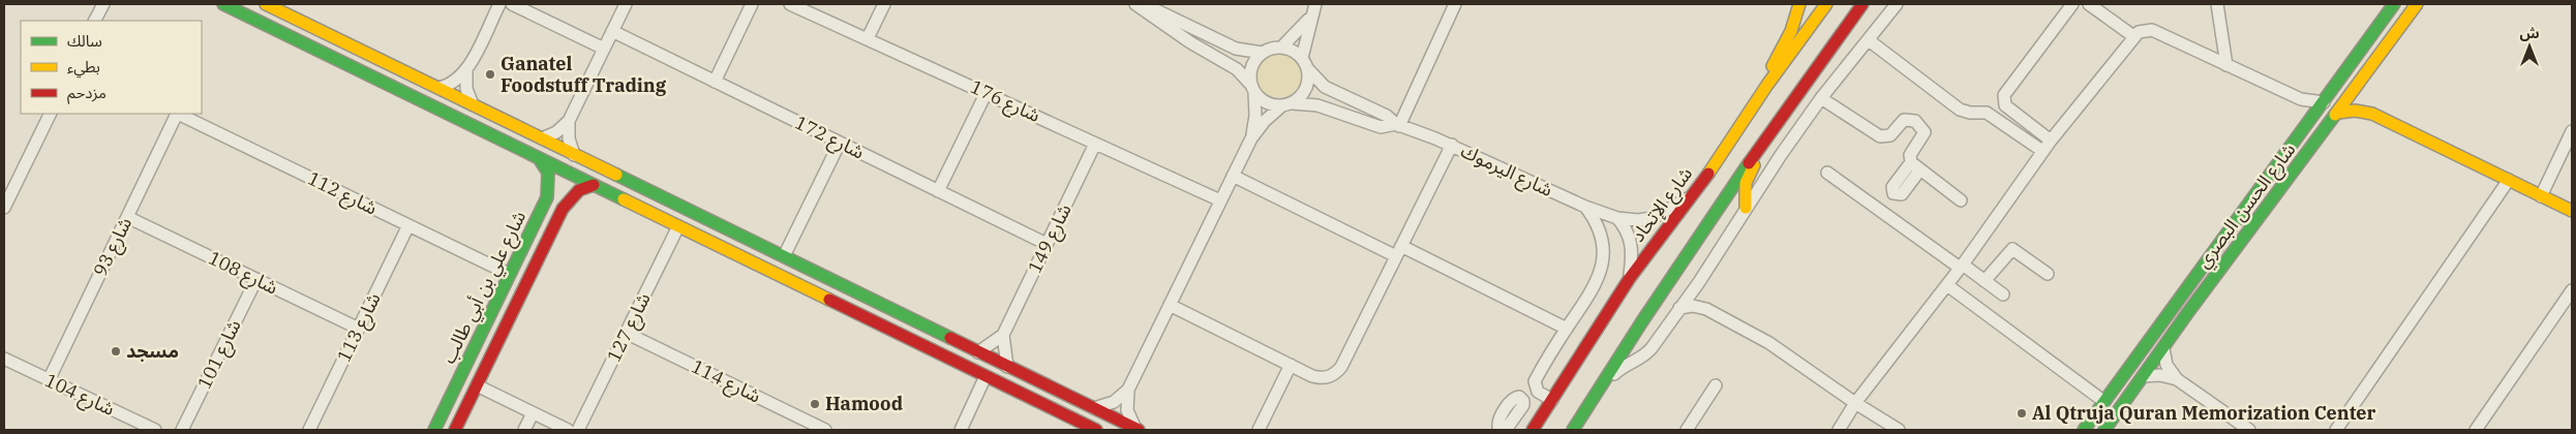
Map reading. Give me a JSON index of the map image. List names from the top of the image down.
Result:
{
  "streets": {
    "main road": ["شارع الإتحاد", "شارع الحسن البصري", "شارع علي بن أبي طالب"],
    "street": [
      "شارع 176",
      "شارع 172",
      "شارع اليرموك",
      "شارع 112",
      "شارع 149",
      "شارع 93",
      "شارع 108",
      "شارع 113",
      "شارع 127",
      "شارع 101",
      "شارع 114",
      "شارع 104"
    ]
  },
  "crossings": [
    ["شارع 176", "شارع 149"],
    ["شارع 172", "شارع 149"],
    ["شارع اليرموك", "شارع الإتحاد"],
    ["شارع 112", "شارع علي بن أبي طالب"],
    ["شارع 112", "شارع 113"],
    ["شارع 93", "شارع 108"],
    ["شارع 93", "شارع 104"],
    ["شارع 108", "شارع 113"],
    ["شارع 108", "شارع 101"],
    ["شارع 127", "شارع 114"]
  ],
  "places": [
    "Ganatel Foodstuff Trading",
    "مسجد",
    "Hamood",
    "Al Qtruja Quran Memorization Center"
  ],
  "legend": ["سالك", "بطيء", "مزدحم"],
  "north": "top"
}
